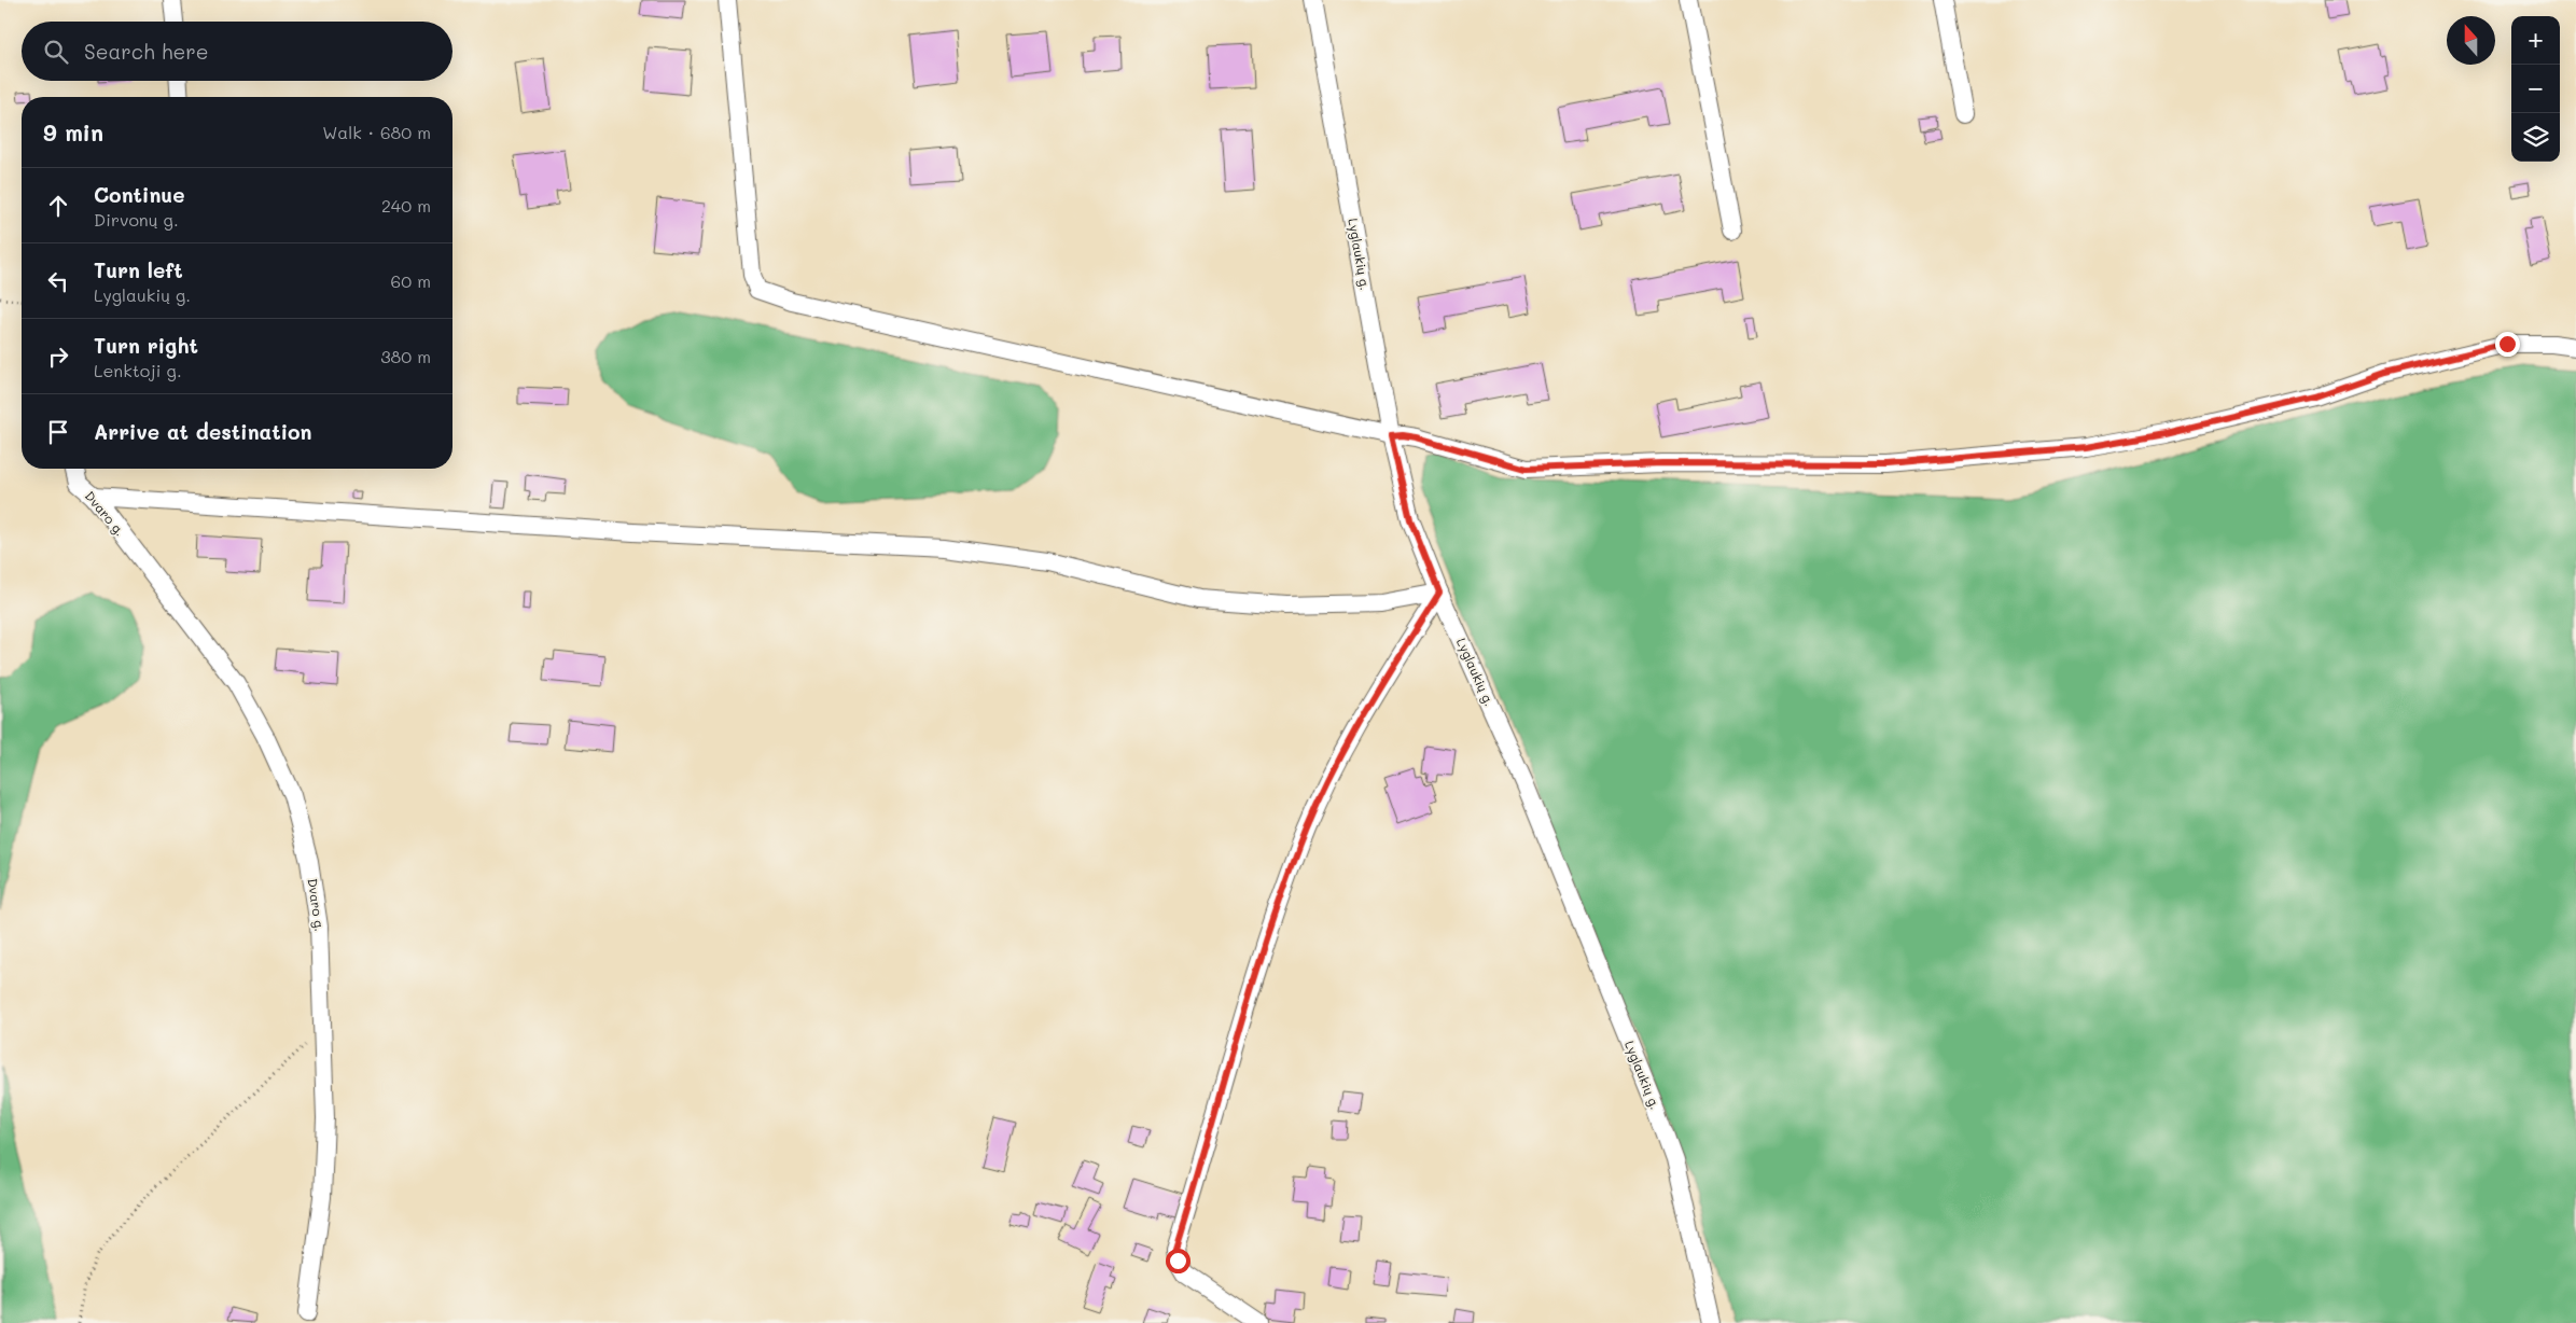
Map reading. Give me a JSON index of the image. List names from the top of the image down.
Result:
{
  "streets": {
    "street": ["Lyglaukių g.", "Dvaro g."]
  },
  "north": "top",
  "page": {
    "map_buttons": ["+", "−"],
    "search": "Search here",
    "heading": ["9 min", "Walk · 680 m"],
    "list": [
      ["Continue", "Dirvonų g.", "240 m"],
      ["Turn left", "Lyglaukių g.", "60 m"],
      ["Turn right", "Lenktoji g.", "380 m"],
      "Arrive at destination"
    ]
  }
}
